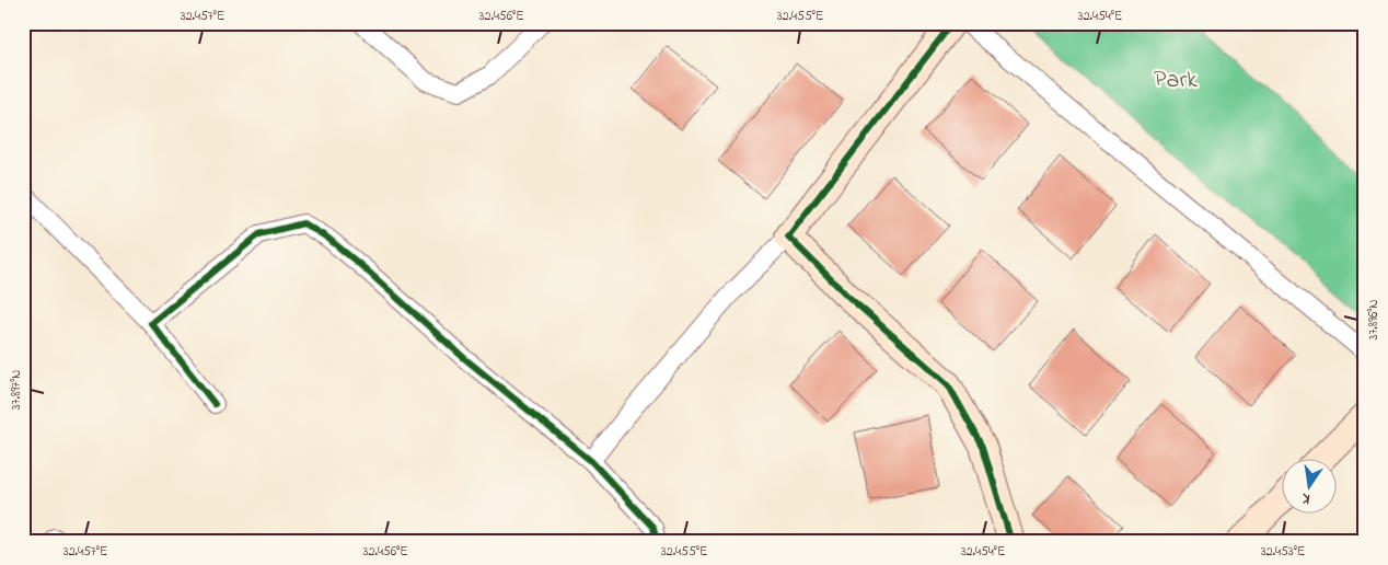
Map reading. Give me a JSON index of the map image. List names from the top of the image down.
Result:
{
  "parks": ["Park"],
  "north": "bottom",
  "coordinates": [
    "32.457°E",
    "32.456°E",
    "32.455°E",
    "32.454°E",
    "37.896°N",
    "37.897°N",
    "32.453°E"
  ]
}
